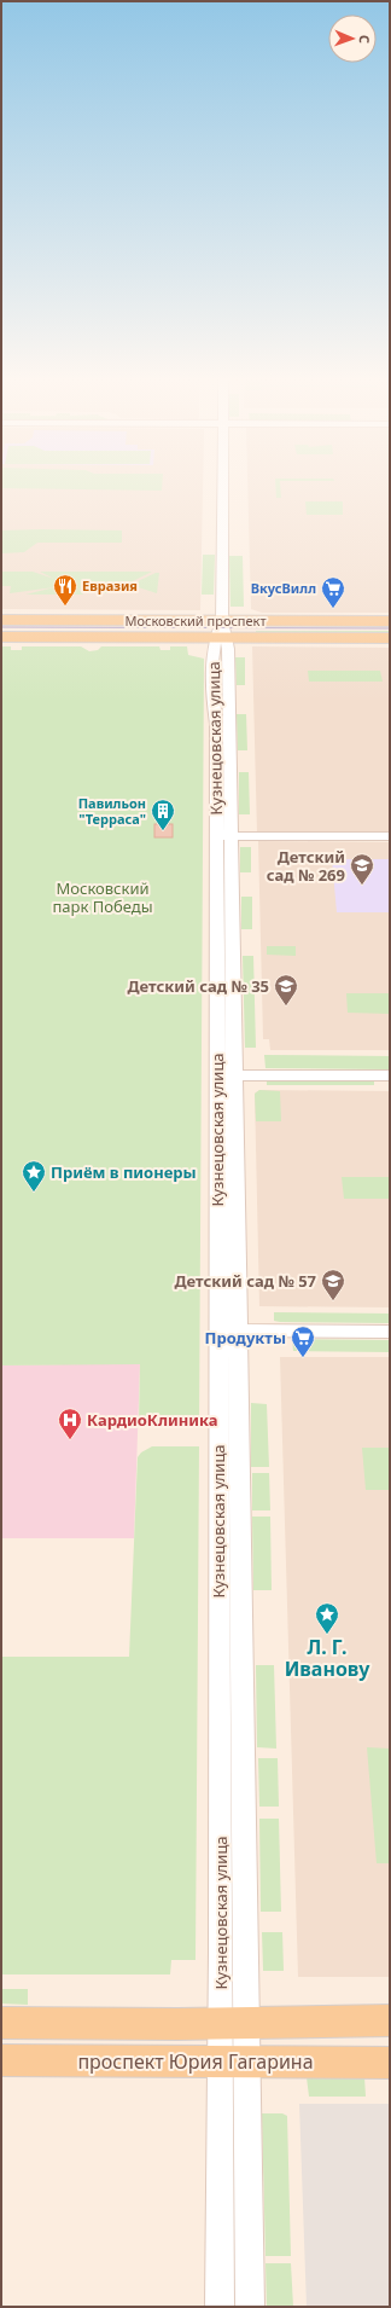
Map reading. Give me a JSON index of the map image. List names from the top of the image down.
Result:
{
  "streets": {
    "main road": ["Московский проспект", "проспект Юрия Гагарина"],
    "street": ["Кузнецовская улица"]
  },
  "crossings": [
    ["Московский проспект", "Кузнецовская улица"],
    ["Кузнецовская улица", "проспект Юрия Гагарина"]
  ],
  "parks": ["Московский парк Победы"],
  "places": {
    "restaurant": ["Евразия"],
    "supermarket": ["ВкусВилл", "Продукты"],
    "building": ["Павильон \"Терраса\""],
    "school or university": ["Детский сад № 269", "Детский сад № 35", "Детский сад № 57"],
    "place": ["Приём в пионеры", "Л. Г. Иванову"],
    "hospital": ["КардиоКлиника"]
  },
  "north": "right"
}
